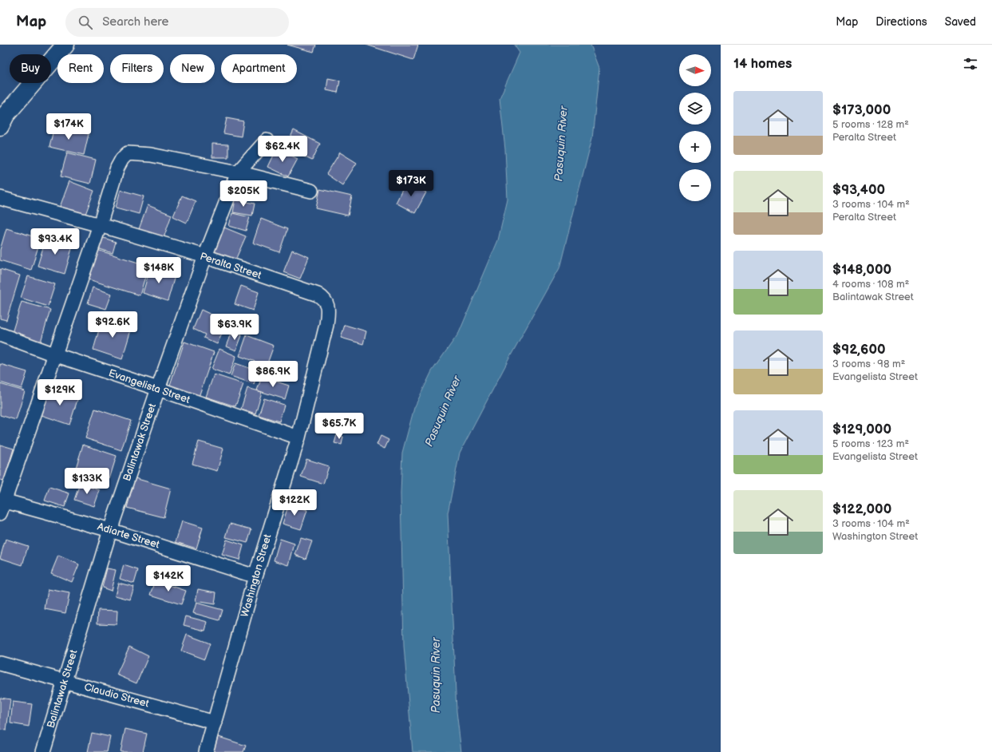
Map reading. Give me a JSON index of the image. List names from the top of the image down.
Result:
{
  "streets": {
    "street": [
      "Peralta Street",
      "Evangelista Street",
      "Balintawak Street",
      "Adiarte Street",
      "Washington Street",
      "Claudio Street"
    ]
  },
  "crossings": [
    ["Peralta Street", "Balintawak Street"],
    ["Peralta Street", "Washington Street"],
    ["Evangelista Street", "Balintawak Street"],
    ["Evangelista Street", "Washington Street"],
    ["Balintawak Street", "Adiarte Street"],
    ["Balintawak Street", "Claudio Street"],
    ["Adiarte Street", "Washington Street"],
    ["Washington Street", "Claudio Street"]
  ],
  "water": ["Pasuquin River"],
  "north": "right",
  "page": {
    "header": "Map",
    "search": "Search here",
    "nav": ["Map", "Directions", "Saved"],
    "heading": "14 homes",
    "map_buttons": ["+", "−"],
    "chip": [
      "Buy",
      "Rent",
      "Filters",
      "New",
      "Apartment"
    ],
    "list": [
      {
        "name": "$173,000",
        "note": "5 rooms · 128 m² · Peralta Street"
      },
      {
        "name": "$93,400",
        "note": "3 rooms · 104 m² · Peralta Street"
      },
      {
        "name": "$148,000",
        "note": "4 rooms · 108 m² · Balintawak Street"
      },
      {
        "name": "$92,600",
        "note": "3 rooms · 98 m² · Evangelista Street"
      },
      {
        "name": "$129,000",
        "note": "5 rooms · 123 m² · Evangelista Street"
      },
      {
        "name": "$122,000",
        "note": "3 rooms · 104 m² · Washington Street"
      }
    ],
    "price": [
      "$174K",
      "$62.4K",
      "$173K",
      "$205K",
      "$93.4K",
      "$148K",
      "$92.6K",
      "$63.9K",
      "$86.9K",
      "$129K",
      "$65.7K",
      "$133K",
      "$122K",
      "$142K"
    ]
  }
}
